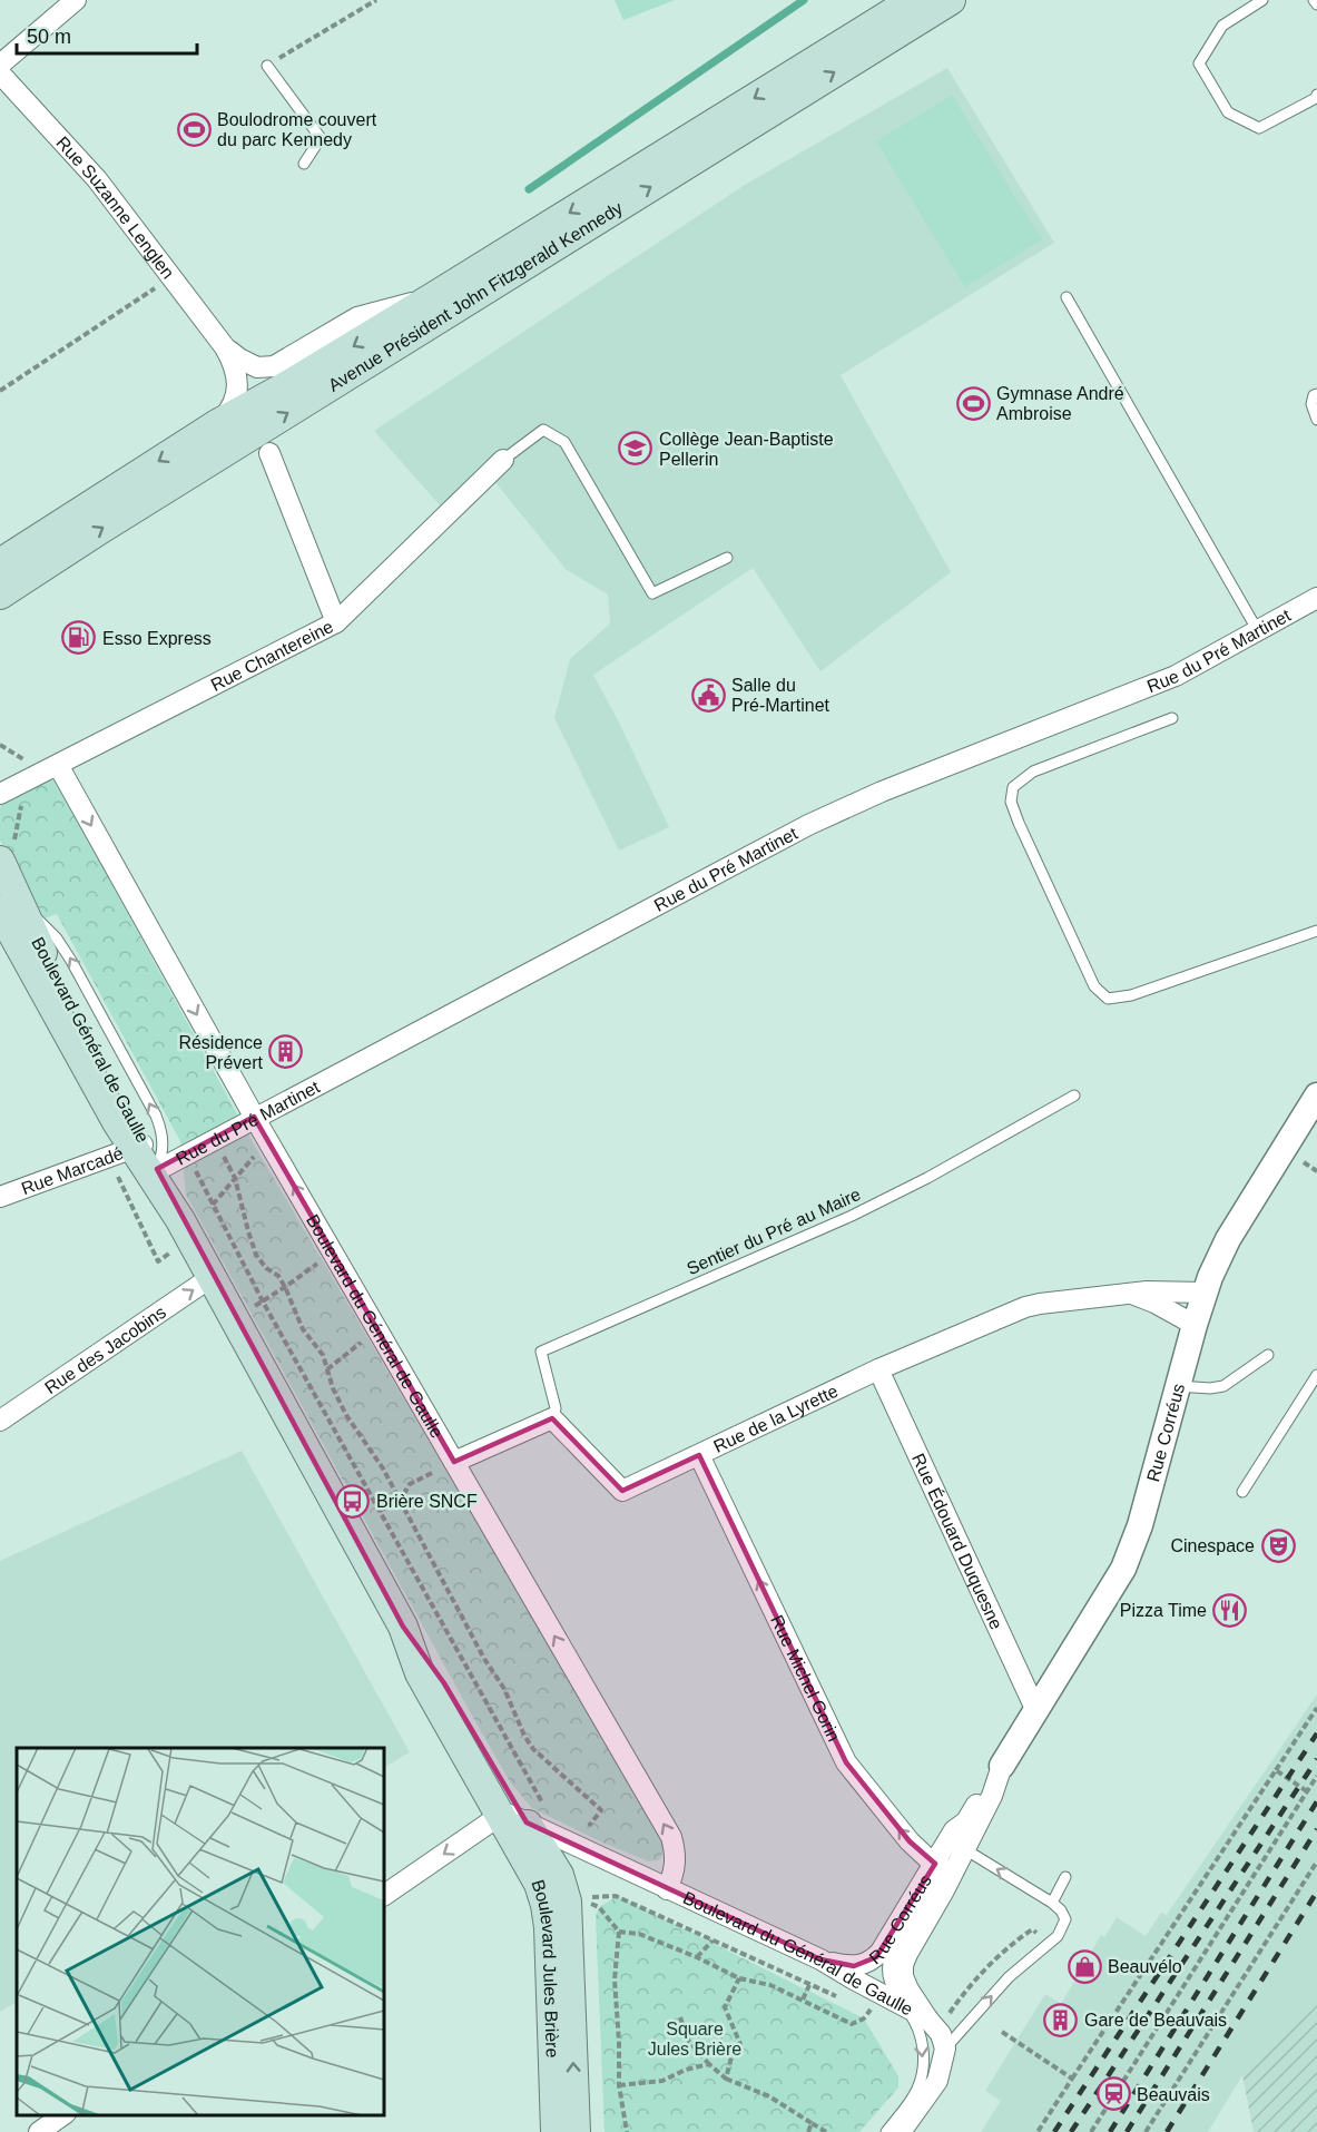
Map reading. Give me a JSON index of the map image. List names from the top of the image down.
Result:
{
  "streets": {
    "main road": ["Avenue Président John Fitzgerald Kennedy", "Boulevard Jules Brière"],
    "street": [
      "Rue Suzanne Lenglen",
      "Rue du Pré Martinet",
      "Rue Chantereine",
      "Rue Marcadé",
      "Boulevard du Général de Gaulle",
      "Rue des Jacobins",
      "Rue de la Lyrette",
      "Rue Corréus",
      "Rue Édouard Duquesne",
      "Rue Michel Gorin"
    ],
    "lane": ["Sentier du Pré au Maire"]
  },
  "crossings": [
    ["Rue Suzanne Lenglen", "Avenue Président John Fitzgerald Kennedy"],
    ["Rue du Pré Martinet", "Boulevard du Général de Gaulle"],
    ["Rue Chantereine", "Boulevard du Général de Gaulle"],
    ["Sentier du Pré au Maire", "Rue de la Lyrette"],
    ["Boulevard du Général de Gaulle", "Rue Corréus"],
    ["Boulevard du Général de Gaulle", "Boulevard Jules Brière"],
    ["Rue de la Lyrette", "Rue Corréus"],
    ["Rue de la Lyrette", "Rue Édouard Duquesne"],
    ["Rue de la Lyrette", "Rue Michel Gorin"],
    ["Rue Corréus", "Rue Édouard Duquesne"],
    ["Rue Corréus", "Rue Michel Gorin"]
  ],
  "one_way": ["Rue des Jacobins", "Rue Michel Gorin"],
  "parks": ["Square Jules Brière"],
  "places": {
    "sports": ["Boulodrome couvert du parc Kennedy", "Gymnase André Ambroise"],
    "school or university": ["Collège Jean-Baptiste Pellerin"],
    "fuel station": ["Esso Express"],
    "public building": ["Salle du Pré-Martinet"],
    "building": ["Résidence Prévert", "Gare de Beauvais"],
    "bus stop": ["Brière SNCF"],
    "theatre": ["Cinespace"],
    "restaurant": ["Pizza Time"],
    "shop": ["Beauvélo"],
    "station": ["Beauvais"]
  },
  "scale_bar": "50 m"
}
